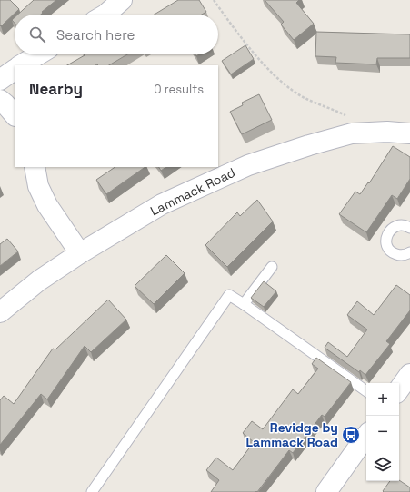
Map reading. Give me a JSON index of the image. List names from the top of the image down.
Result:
{
  "streets": {
    "street": ["Lammack Road"]
  },
  "places": {
    "bus stop": ["Revidge by Lammack Road"]
  },
  "page": {
    "search": "Search here",
    "heading": ["Nearby", "0 results"],
    "map_buttons": ["+", "−"]
  }
}
